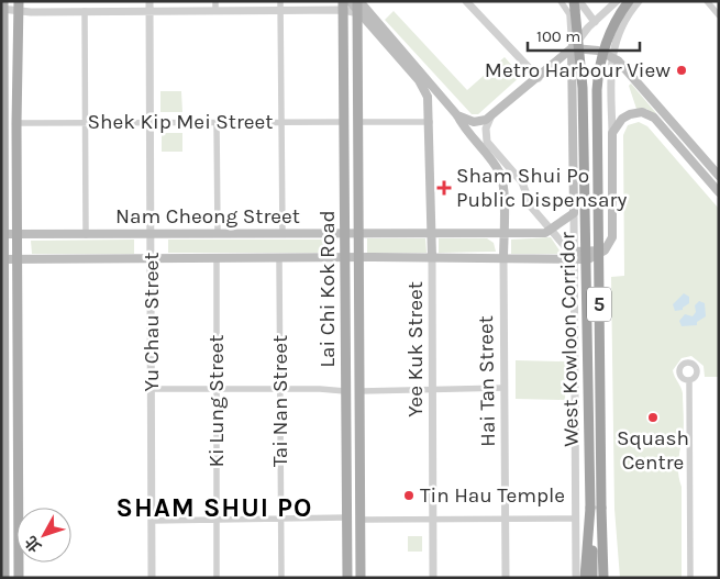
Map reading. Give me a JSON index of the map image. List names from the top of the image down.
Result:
{
  "streets": {
    "highway": ["5", "West Kowloon Corridor"],
    "main road": [
      "Nam Cheong Street",
      "Lai Chi Kok Road",
      "Yee Kuk Street",
      "Hai Tan Street"
    ],
    "street": [
      "Shek Kip Mei Street",
      "Yu Chau Street",
      "Ki Lung Street",
      "Tai Nan Street"
    ]
  },
  "crossings": [
    ["Shek Kip Mei Street", "Lai Chi Kok Road"],
    ["Shek Kip Mei Street", "Yu Chau Street"],
    ["Nam Cheong Street", "Lai Chi Kok Road"],
    ["Nam Cheong Street", "Yu Chau Street"],
    ["Nam Cheong Street", "Yee Kuk Street"],
    ["Nam Cheong Street", "Hai Tan Street"],
    ["Nam Cheong Street", "Ki Lung Street"],
    ["Nam Cheong Street", "Tai Nan Street"],
    ["Lai Chi Kok Road", "Yee Kuk Street"]
  ],
  "districts": ["SHAM SHUI PO"],
  "places": {
    "other": ["Metro Harbour View", "Squash Centre", "Tin Hau Temple"],
    "health": ["Sham Shui Po Public Dispensary"]
  },
  "scale_bar": "100 m",
  "north": "bottom left"
}
